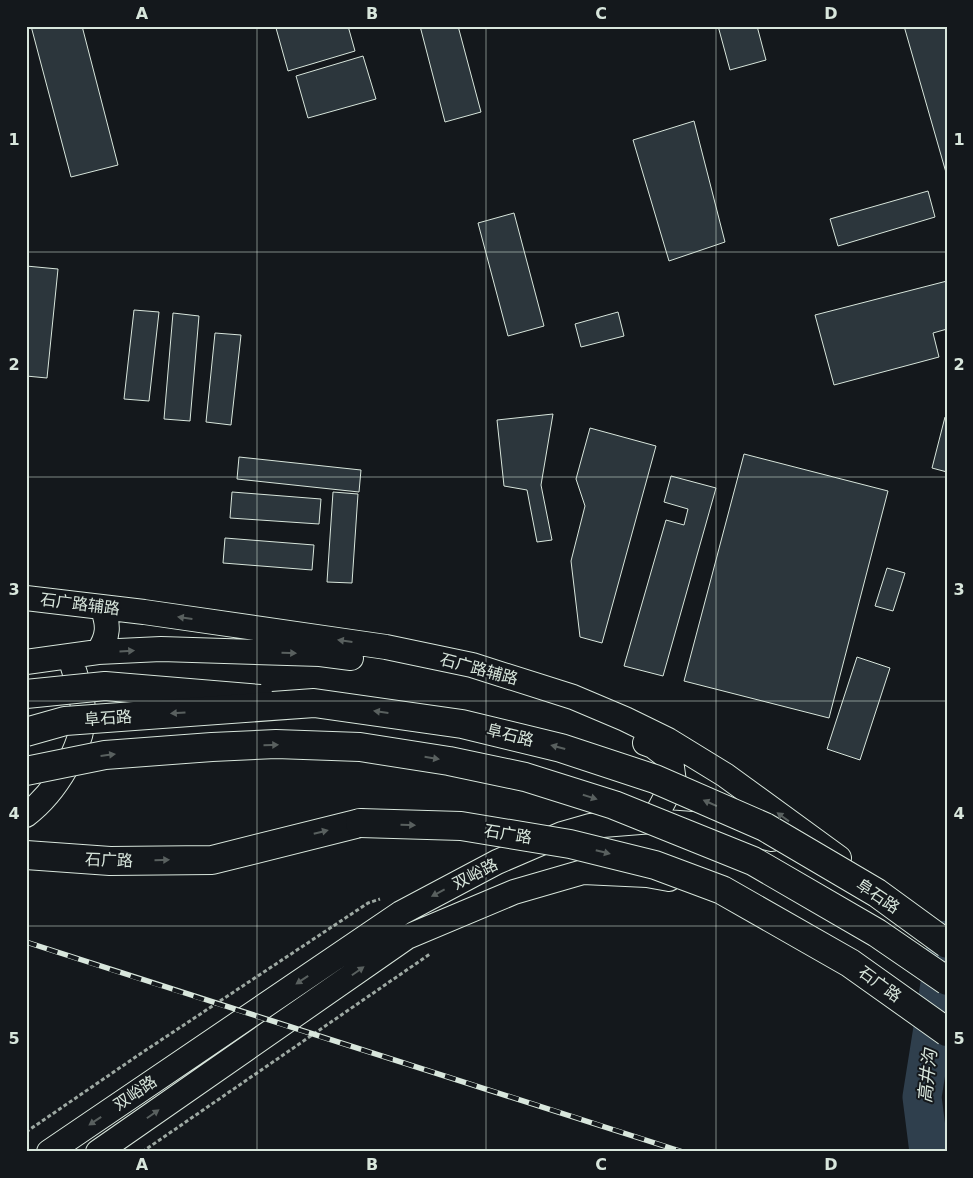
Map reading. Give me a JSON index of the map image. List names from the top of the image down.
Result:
{
  "streets": {
    "main road": ["阜石路", "石广路"],
    "street": ["石广路辅路", "双峪路"]
  },
  "crossings": [
    ["石广路辅路", "双峪路"]
  ],
  "one_way": ["石广路"],
  "water": ["高井沟"],
  "grid": {
    "columns": [
      "A",
      "B",
      "C",
      "D"
    ],
    "rows": [
      "1",
      "2",
      "3",
      "4",
      "5"
    ]
  }
}
